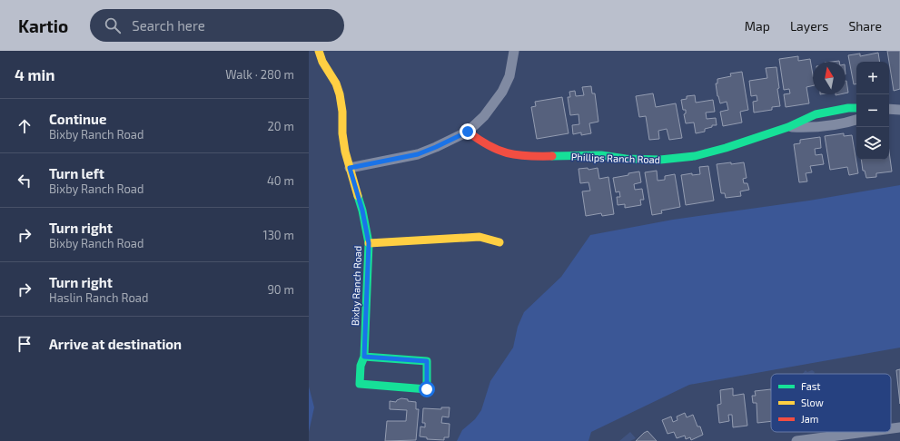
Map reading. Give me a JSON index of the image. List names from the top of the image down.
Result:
{
  "streets": {
    "street": ["Phillips Ranch Road", "Bixby Ranch Road"]
  },
  "legend": ["Fast", "Slow", "Jam"],
  "north": "top",
  "page": {
    "header": "Kartio",
    "search": "Search here",
    "nav": ["Map", "Layers", "Share"],
    "heading": ["4 min", "Walk · 280 m"],
    "map_buttons": ["+", "−"],
    "list": [
      ["Continue", "Bixby Ranch Road", "20 m"],
      ["Turn left", "Bixby Ranch Road", "40 m"],
      ["Turn right", "Bixby Ranch Road", "130 m"],
      ["Turn right", "Haslin Ranch Road", "90 m"],
      "Arrive at destination"
    ]
  }
}
